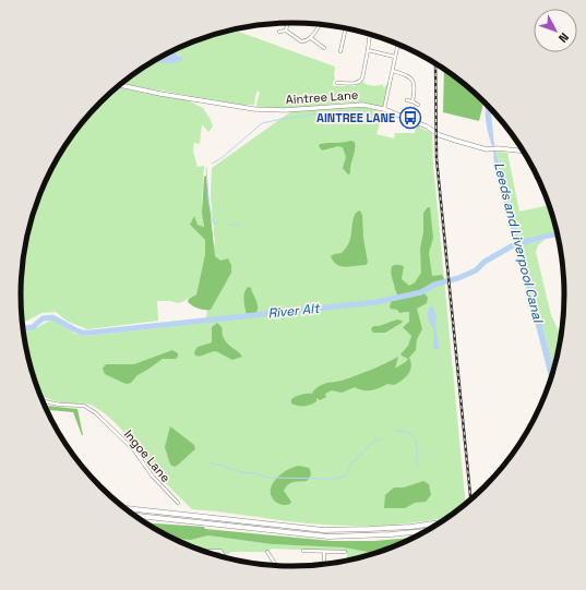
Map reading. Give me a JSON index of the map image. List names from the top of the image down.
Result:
{
  "streets": {
    "main road": ["Aintree Lane"],
    "street": ["Ingoe Lane"]
  },
  "water": ["Leeds and Liverpool Canal", "River Alt"],
  "places": {
    "bus stop": ["AINTREE LANE"]
  },
  "north": "bottom right"
}
